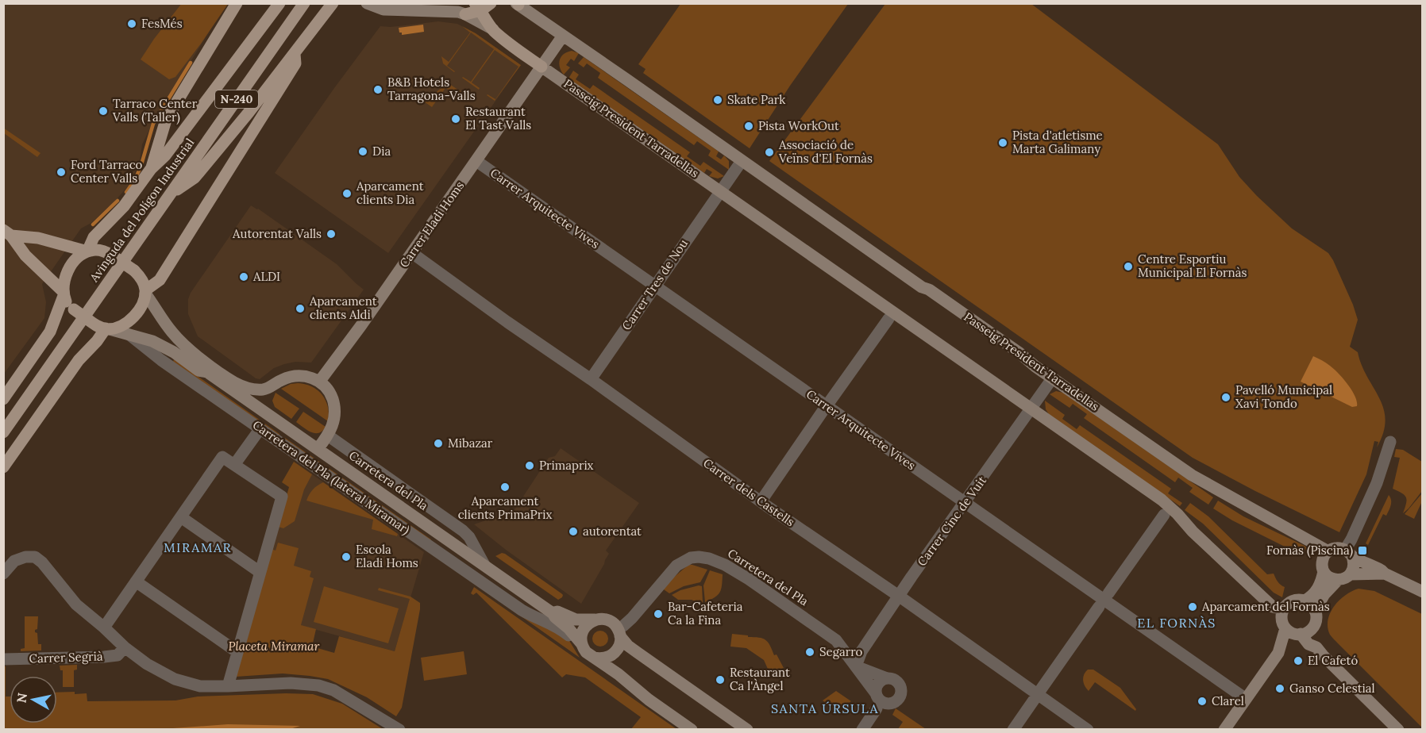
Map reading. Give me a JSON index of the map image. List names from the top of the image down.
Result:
{
  "streets": {
    "main road": ["N-240", "Avinguda del Polígon Industrial"],
    "street": [
      "Passeig President Tarradellas",
      "Carrer Arquitecte Vives",
      "Carrer Eladi Homs",
      "Carrer Tres de Nou",
      "Carretera del Pla (lateral Miramar)",
      "Carretera del Pla",
      "Carrer dels Castells",
      "Carrer Cinc de Vuit",
      "Carrer Segrià"
    ]
  },
  "crossings": [
    ["Passeig President Tarradellas", "Carrer Eladi Homs"],
    ["Passeig President Tarradellas", "Carrer Tres de Nou"],
    ["Passeig President Tarradellas", "Carrer Cinc de Vuit"],
    ["Carrer Arquitecte Vives", "Carrer Eladi Homs"],
    ["Carrer Arquitecte Vives", "Carrer Tres de Nou"],
    ["Carrer Arquitecte Vives", "Carrer Cinc de Vuit"],
    ["Carrer Eladi Homs", "Carrer dels Castells"],
    ["Carrer Tres de Nou", "Carrer dels Castells"],
    ["Carretera del Pla (lateral Miramar)", "Carretera del Pla"],
    ["Carretera del Pla", "Carrer Cinc de Vuit"],
    ["Carrer dels Castells", "Carrer Cinc de Vuit"]
  ],
  "districts": ["MIRAMAR", "EL FORNÀS", "SANTA ÚRSULA"],
  "parks": ["Placeta Miramar"],
  "places": {
    "other": [
      "FesMés",
      "B&B Hotels Tarragona-Valls",
      "Skate Park",
      "Tarraco Center Valls (Taller)",
      "Restaurant El Tast Valls",
      "Pista WorkOut",
      "Pista d'atletisme Marta Galimany",
      "Dia",
      "Associació de Veïns d'El Fornàs",
      "Ford Tarraco Center Valls",
      "Aparcament clients Dia",
      "Autorentat Valls",
      "Centre Esportiu Municipal El Fornàs",
      "ALDI",
      "Aparcament clients Aldi",
      "Pavelló Municipal Xavi Tondo",
      "Mibazar",
      "Primaprix",
      "Aparcament clients PrimaPrix",
      "autorentat",
      "Escola Eladi Homs",
      "Aparcament del Fornàs",
      "Bar-Cafeteria Ca la Fina",
      "Segarro",
      "El Cafetó",
      "Restaurant Ca l'Àngel",
      "Ganso Celestial",
      "Clarel"
    ],
    "transit": ["Fornàs (Piscina)"]
  },
  "north": "left"
}
